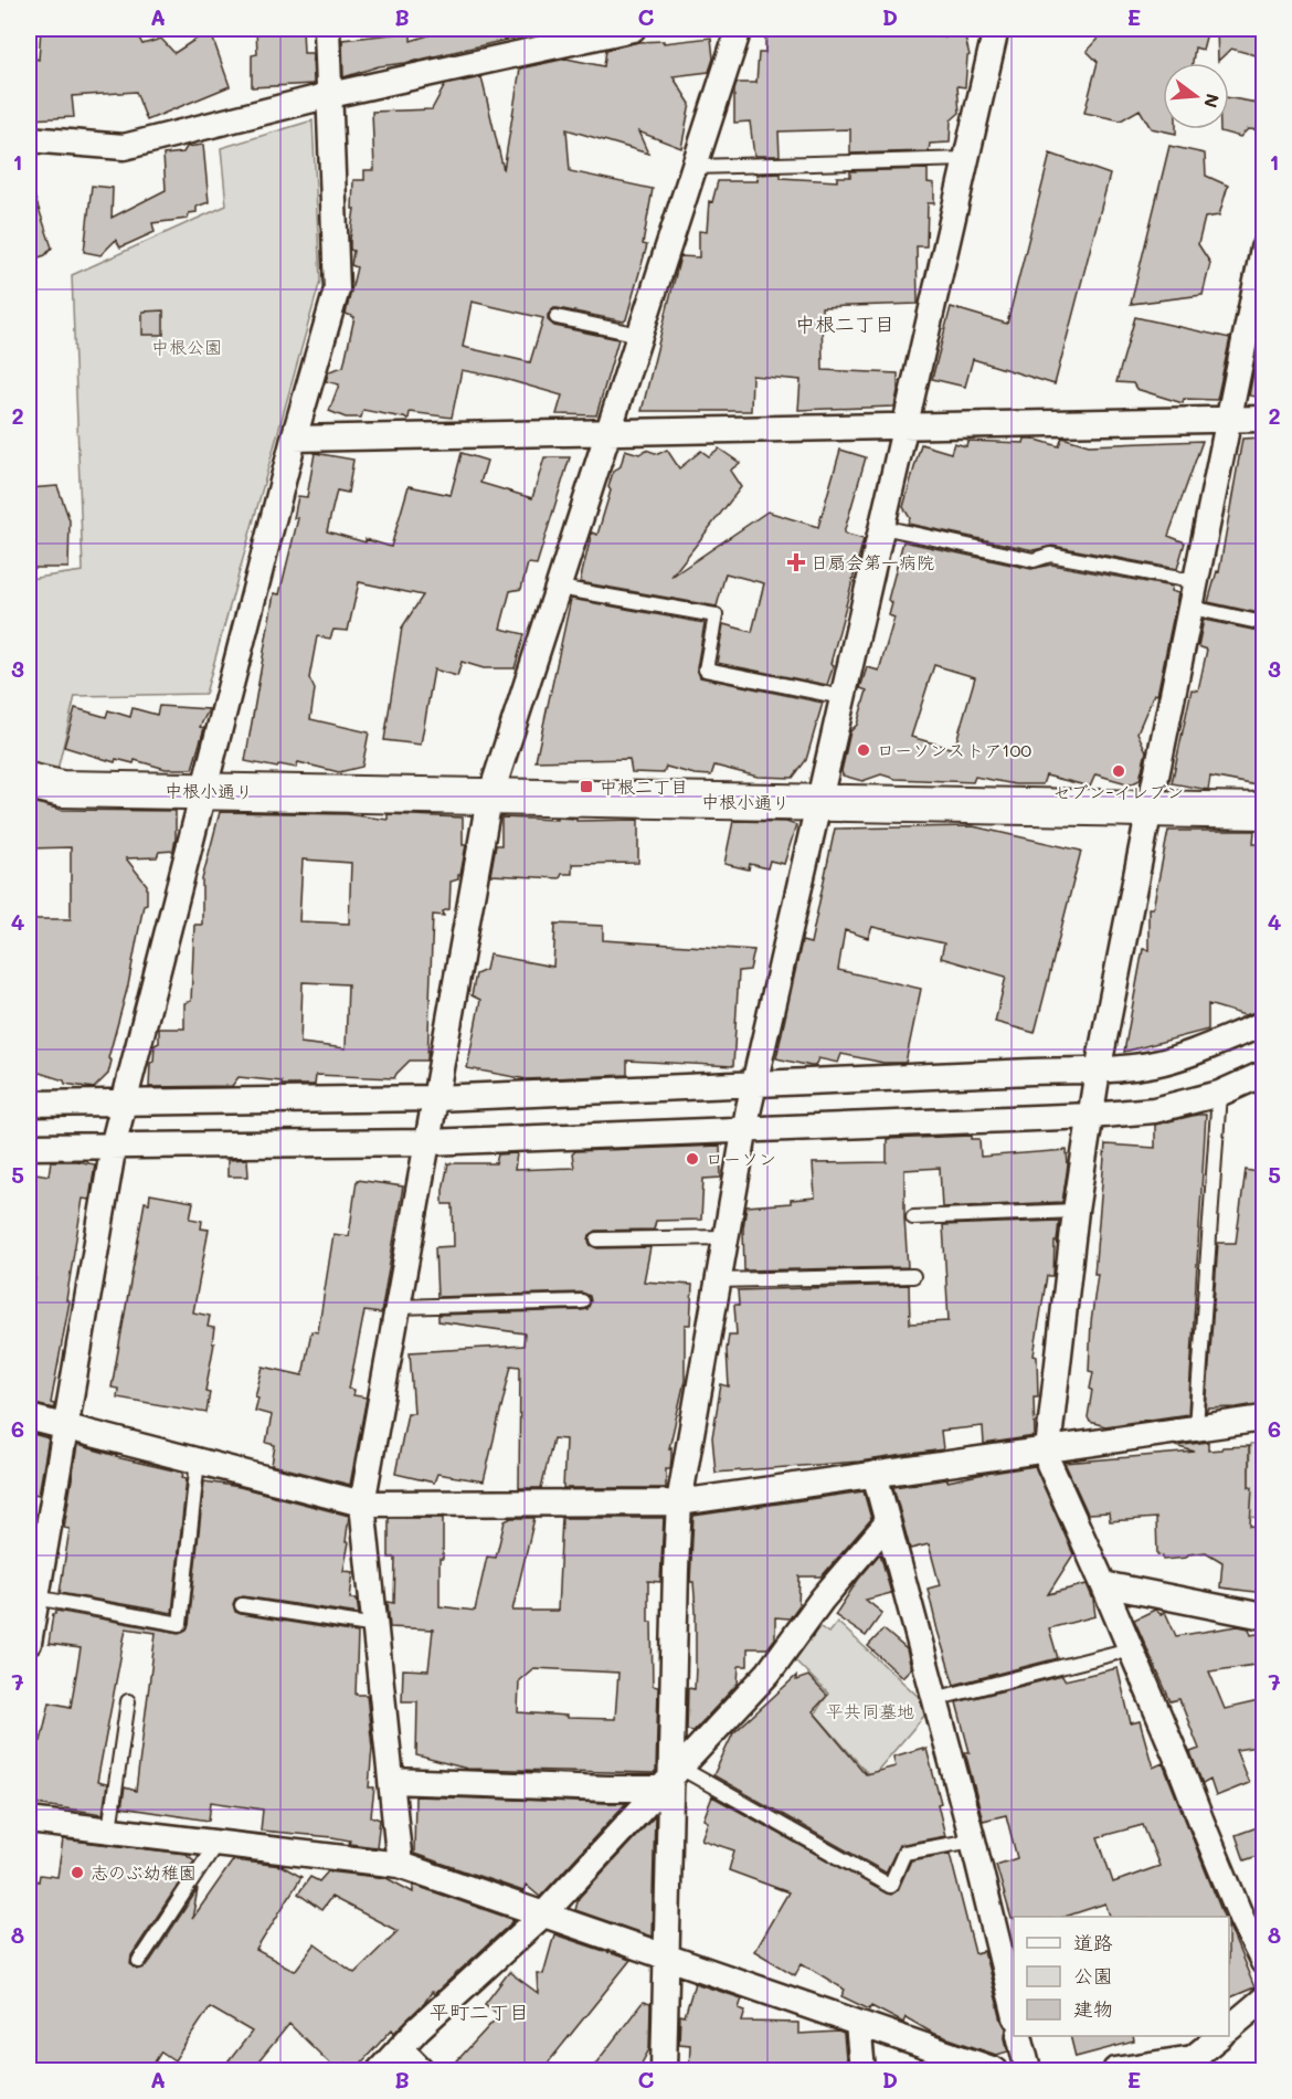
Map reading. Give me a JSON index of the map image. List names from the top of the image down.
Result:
{
  "streets": {
    "street": ["中根小通り"]
  },
  "districts": ["中根二丁目", "平町二丁目"],
  "parks": ["中根公園", "平共同墓地"],
  "places": {
    "health": ["日扇会第一病院"],
    "other": [
      "ローソンストア100",
      "セブン-イレブン",
      "ローソン",
      "志のぶ幼稚園"
    ],
    "transit": ["中根二丁目"]
  },
  "legend": ["道路", "公園", "建物"],
  "north": "right",
  "grid": {
    "columns": [
      "A",
      "B",
      "C",
      "D",
      "E"
    ],
    "rows": [
      "1",
      "2",
      "3",
      "4",
      "5",
      "6",
      "7",
      "8"
    ]
  }
}
